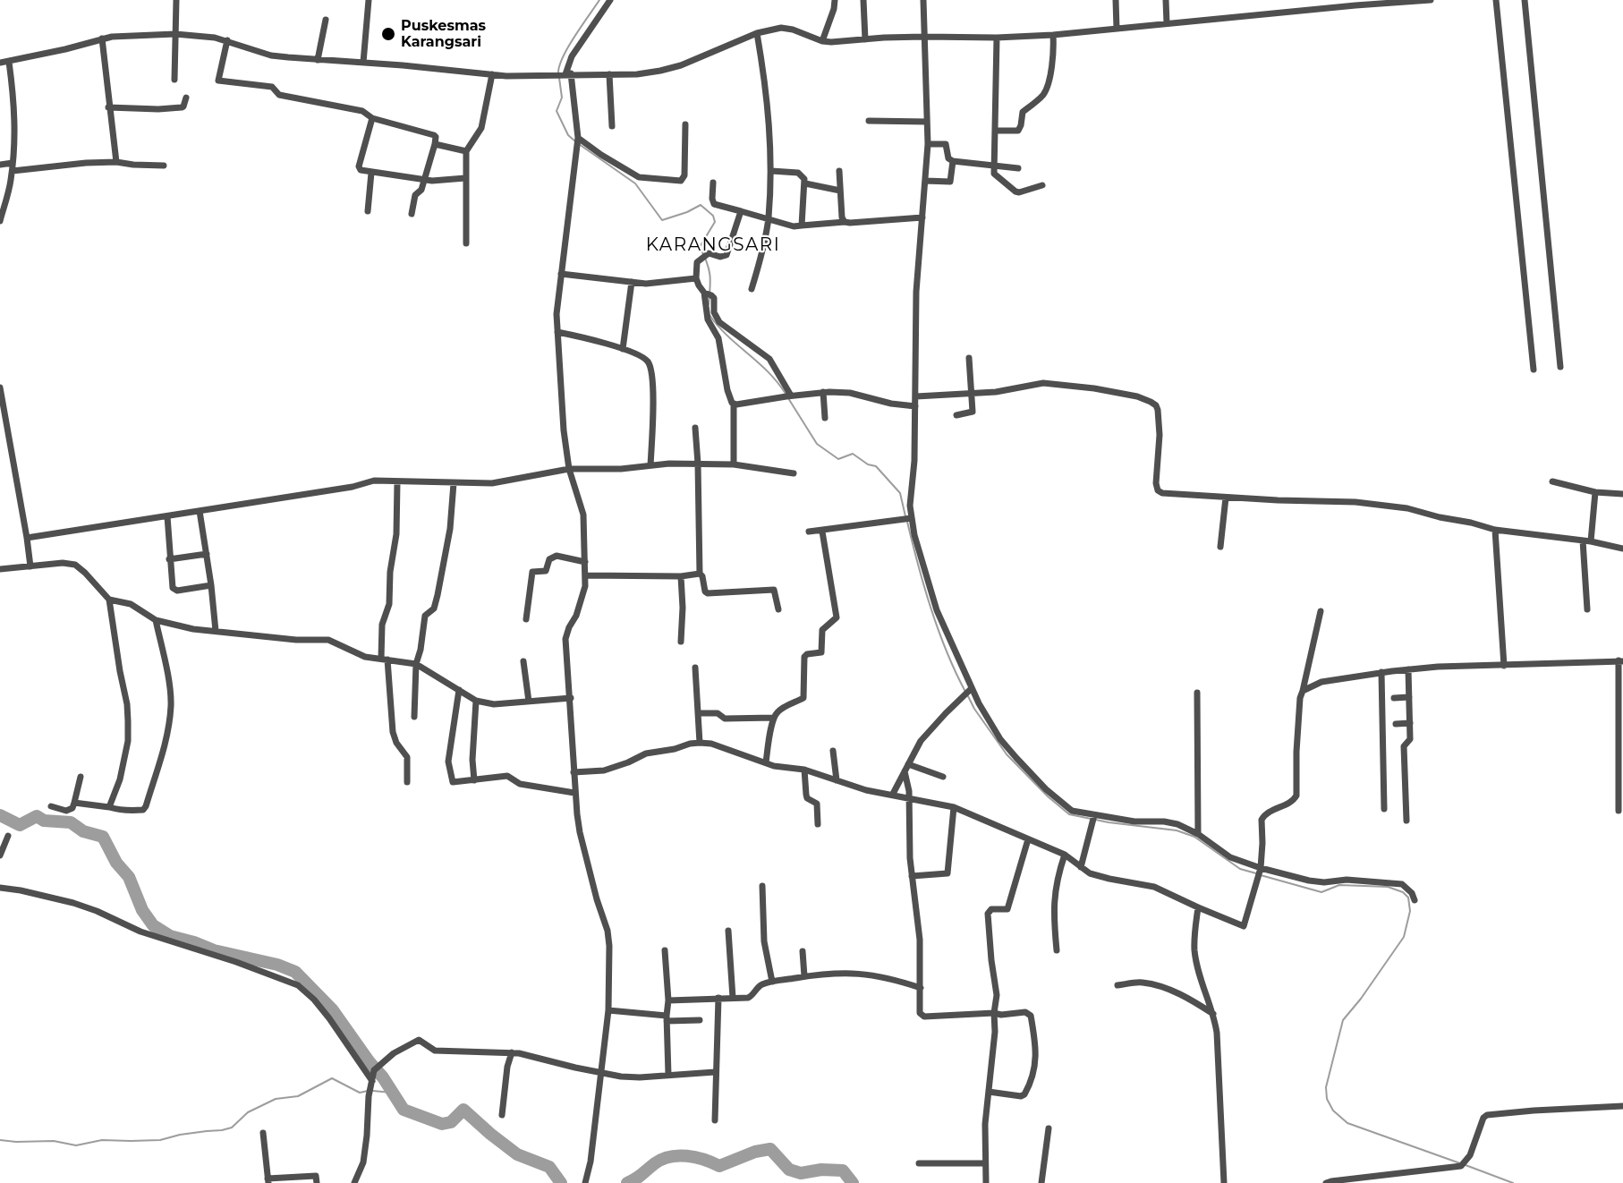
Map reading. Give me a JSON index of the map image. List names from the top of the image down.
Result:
{
  "districts": ["KARANGSARI"],
  "places": ["Puskesmas Karangsari"]
}
